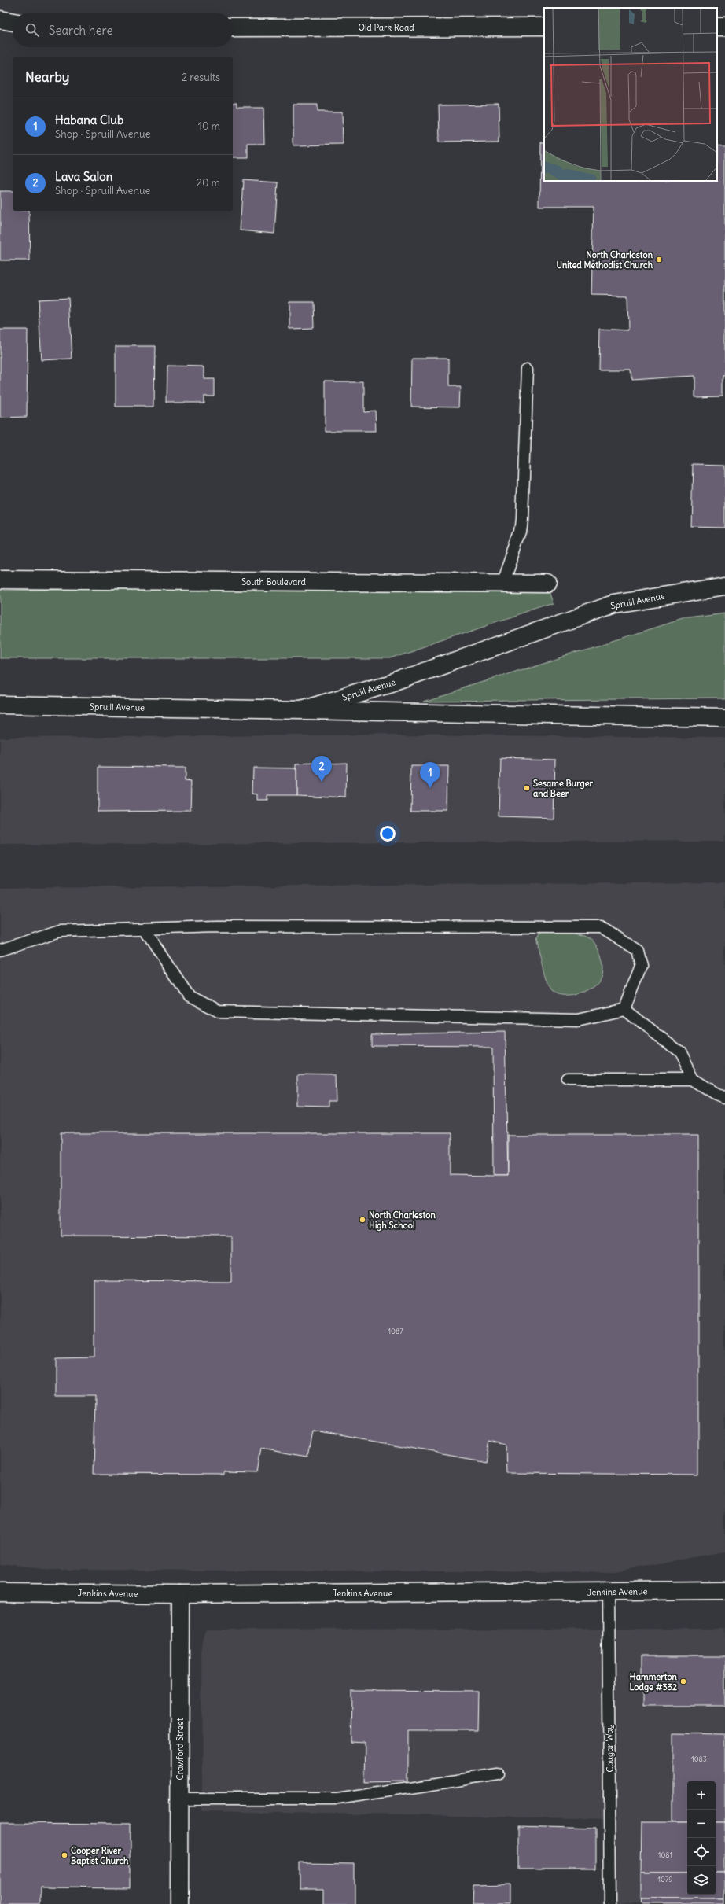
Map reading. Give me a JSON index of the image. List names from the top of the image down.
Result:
{
  "streets": {
    "street": [
      "Old Park Road",
      "South Boulevard",
      "Spruill Avenue",
      "Jenkins Avenue",
      "Crawford Street"
    ],
    "lane": ["Cougar Way"]
  },
  "crossings": [
    ["Jenkins Avenue", "Cougar Way"],
    ["Jenkins Avenue", "Crawford Street"]
  ],
  "places": [
    "North Charleston United Methodist Church",
    "Sesame Burger and Beer",
    "North Charleston High School",
    "Hammerton Lodge #332",
    "Cooper River Baptist Church"
  ],
  "house_numbers": [
    "1087",
    "1083",
    "1081",
    "1079"
  ],
  "page": {
    "search": "Search here",
    "heading": ["Nearby", "2 results"],
    "list": [
      {
        "mark": "1",
        "name": "Habana Club",
        "note": "Shop · Spruill Avenue",
        "value": "10 m"
      },
      {
        "mark": "2",
        "name": "Lava Salon",
        "note": "Shop · Spruill Avenue",
        "value": "20 m"
      }
    ],
    "pins": ["2", "1"],
    "map_buttons": ["+", "−"]
  }
}
